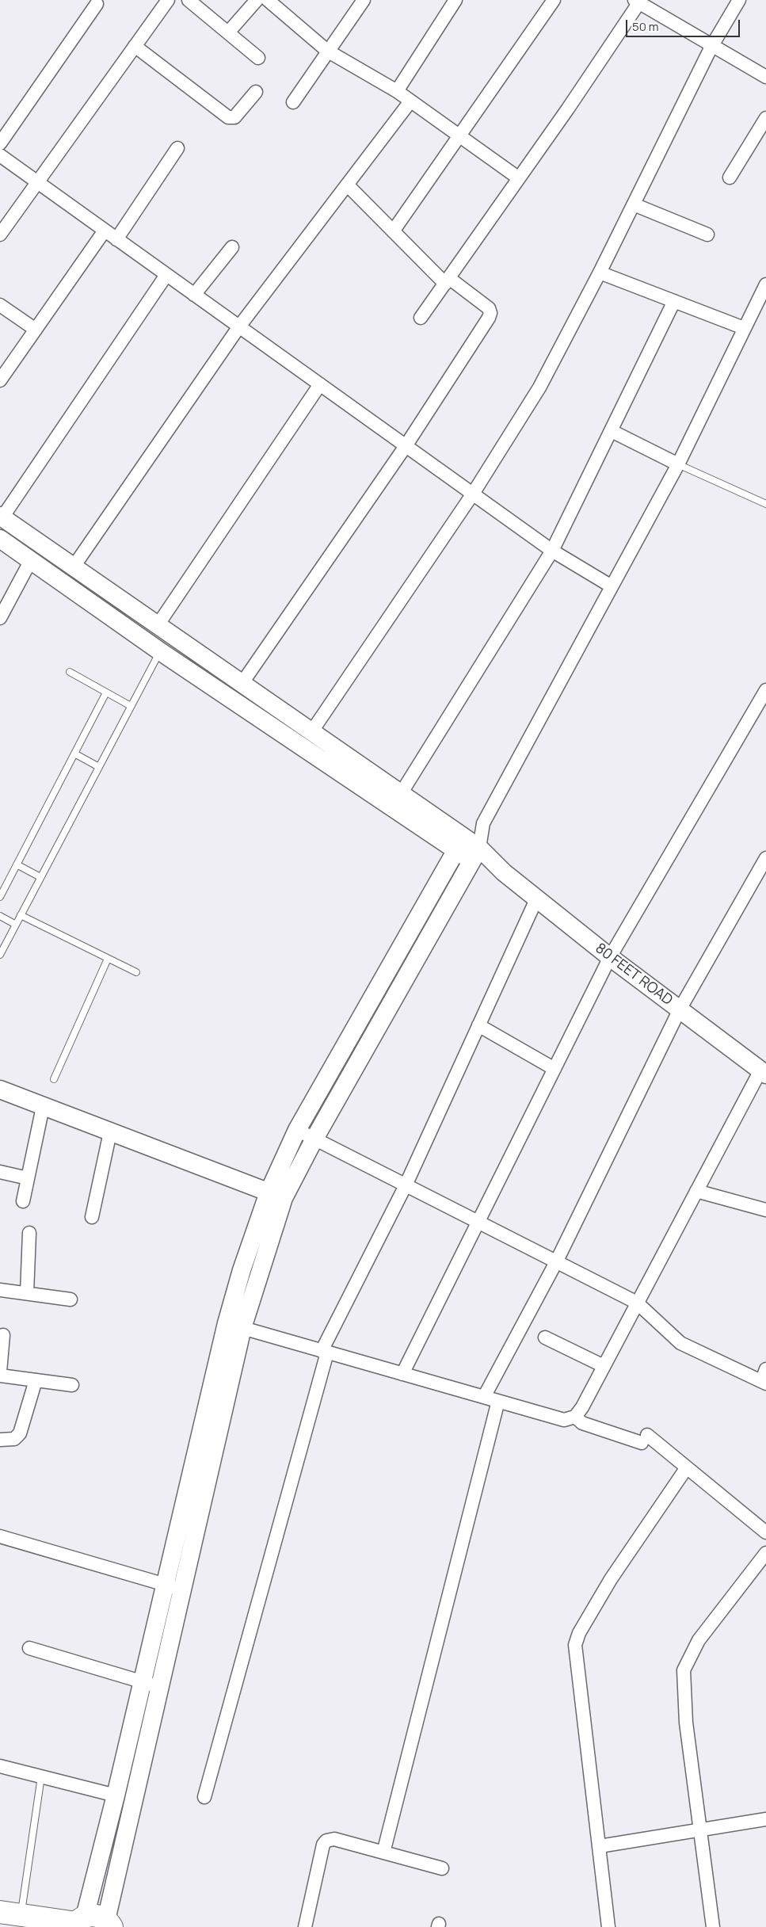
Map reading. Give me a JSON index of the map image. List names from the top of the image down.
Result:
{
  "streets": {
    "street": ["80 FEET ROAD"]
  },
  "scale_bar": "50 m"
}
